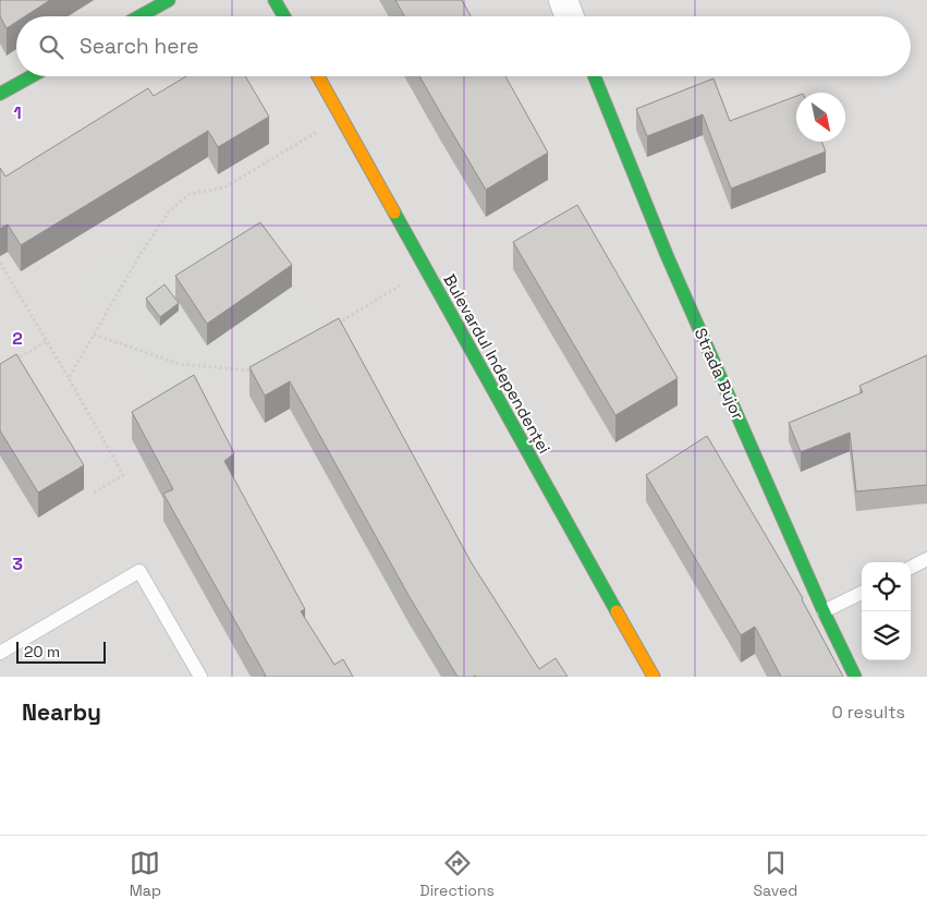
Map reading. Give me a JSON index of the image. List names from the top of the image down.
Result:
{
  "streets": {
    "street": ["Bulevardul Independenței", "Strada Bujor"]
  },
  "scale_bar": "20 m",
  "north": "bottom right",
  "page": {
    "search": "Search here",
    "scale": "20 m",
    "heading": ["Nearby", "0 results"],
    "nav": ["Map", "Directions", "Saved"]
  },
  "grid": {
    "rows": ["1", "2", "3"]
  }
}
